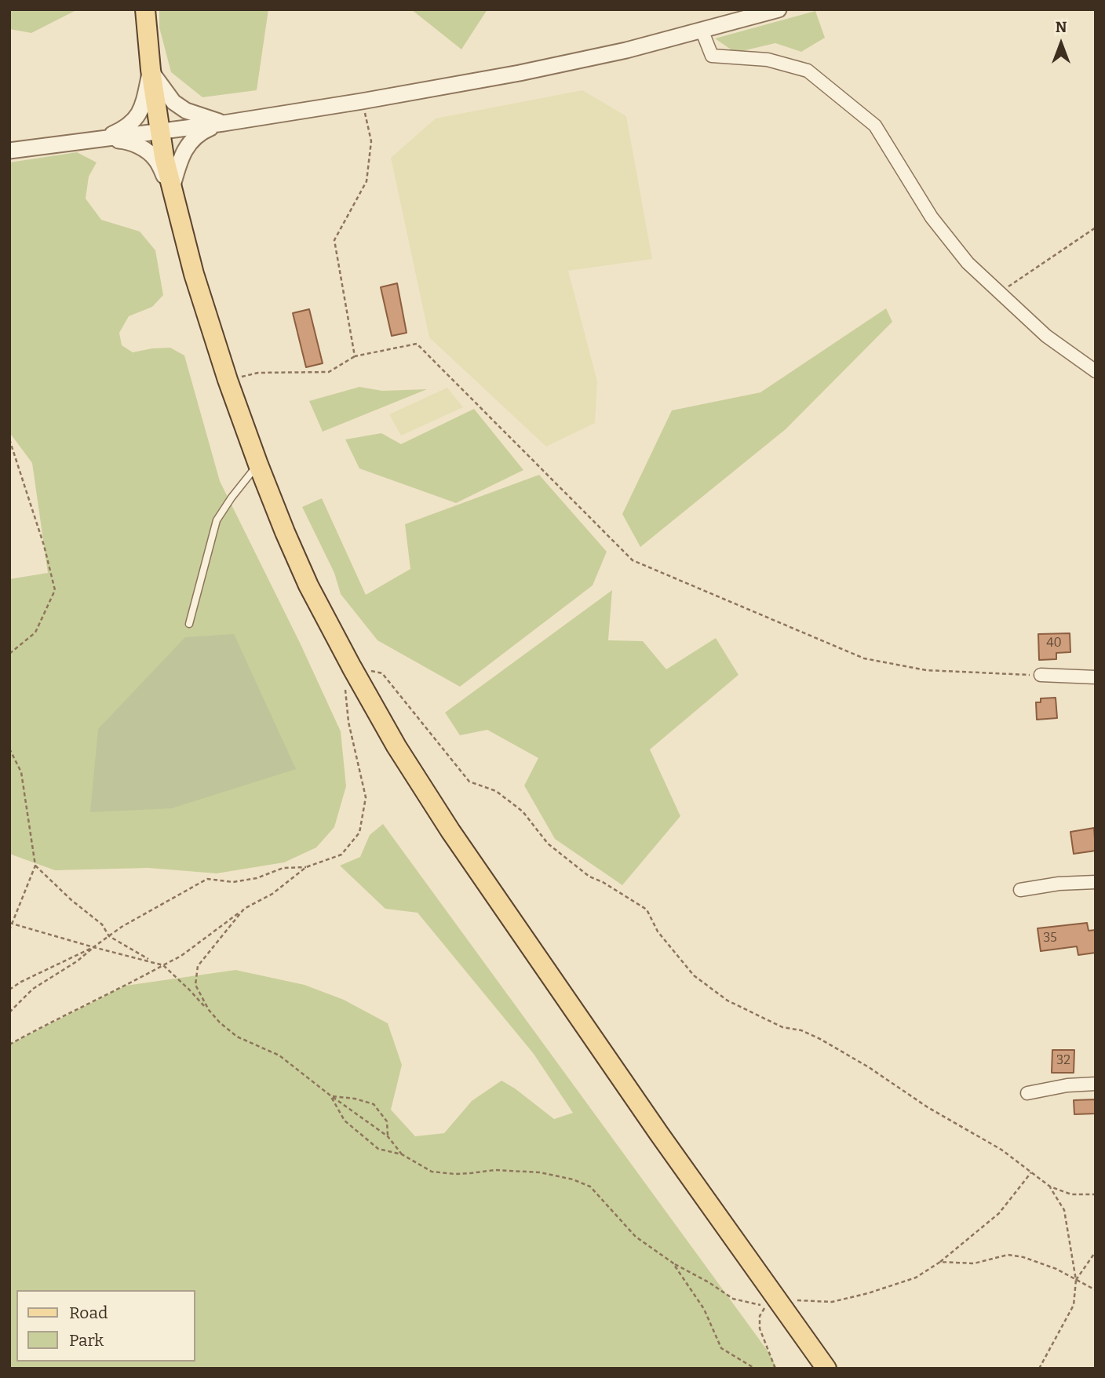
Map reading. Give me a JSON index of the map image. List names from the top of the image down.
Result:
{
  "house_numbers": ["40", "35", "32"],
  "legend": ["Road", "Park"],
  "north": "top"
}
